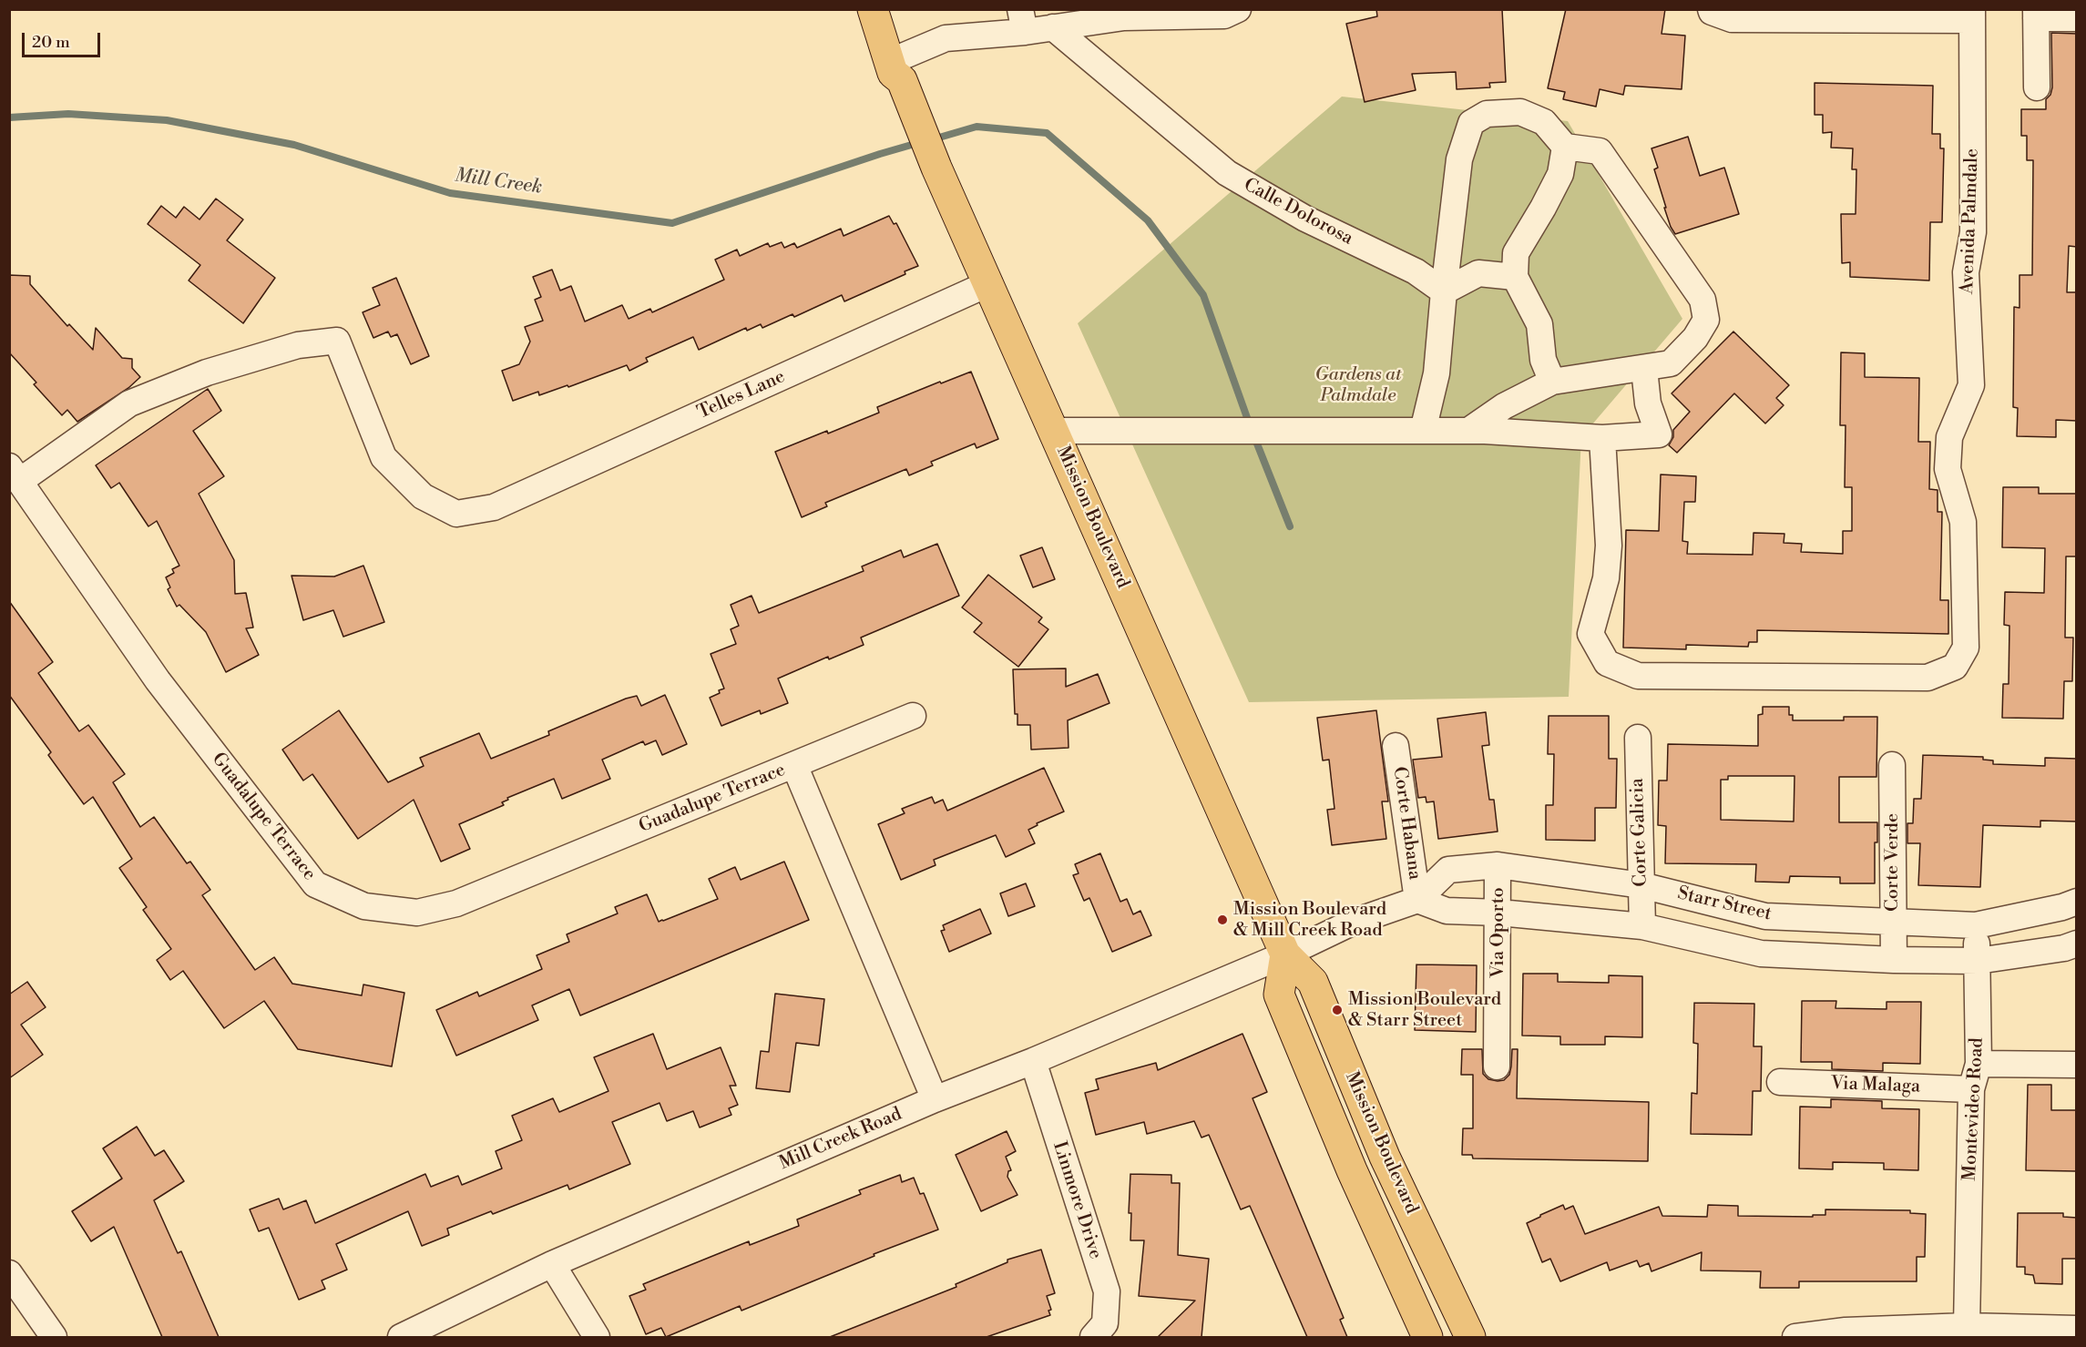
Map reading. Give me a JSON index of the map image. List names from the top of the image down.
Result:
{
  "streets": {
    "main road": ["Mission Boulevard"],
    "street": [
      "Calle Dolorosa",
      "Avenida Palmdale",
      "Telles Lane",
      "Guadalupe Terrace",
      "Corte Habana",
      "Corte Galicia",
      "Corte Verde",
      "Starr Street",
      "Via Oporto",
      "Via Malaga",
      "Montevideo Road",
      "Mill Creek Road",
      "Linmore Drive"
    ]
  },
  "crossings": [
    ["Telles Lane", "Mission Boulevard"],
    ["Telles Lane", "Guadalupe Terrace"],
    ["Mission Boulevard", "Starr Street"],
    ["Mission Boulevard", "Mill Creek Road"],
    ["Guadalupe Terrace", "Mill Creek Road"],
    ["Corte Habana", "Starr Street"],
    ["Corte Galicia", "Starr Street"],
    ["Corte Verde", "Starr Street"],
    ["Starr Street", "Via Oporto"],
    ["Starr Street", "Montevideo Road"],
    ["Starr Street", "Mill Creek Road"],
    ["Via Malaga", "Montevideo Road"],
    ["Mill Creek Road", "Linmore Drive"]
  ],
  "water": ["Mill Creek"],
  "parks": ["Gardens at Palmdale"],
  "places": ["Mission Boulevard & Mill Creek Road", "Mission Boulevard & Starr Street"],
  "scale_bar": "20 m"
}
